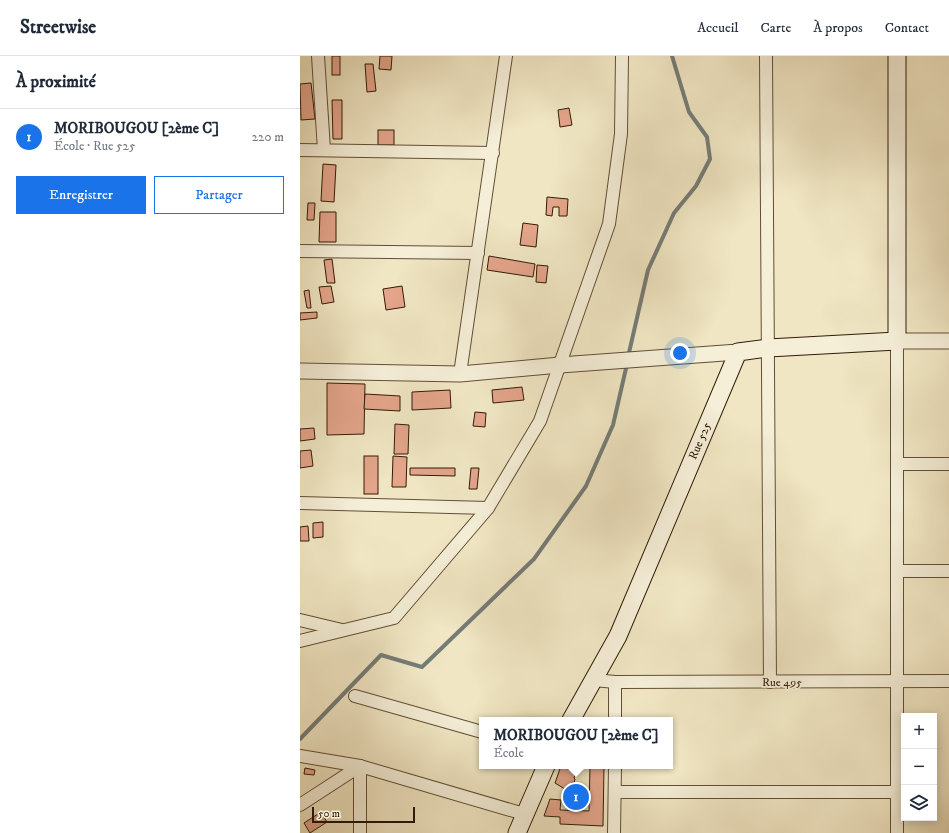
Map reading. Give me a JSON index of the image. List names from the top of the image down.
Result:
{
  "streets": {
    "main road": ["Rue 525"],
    "street": ["Rue 495"]
  },
  "crossings": [
    ["Rue 525", "Rue 495"]
  ],
  "scale_bar": "50 m",
  "page": {
    "header": "Streetwise",
    "nav": [
      "Accueil",
      "Carte",
      "À propos",
      "Contact"
    ],
    "heading": "À proximité",
    "list": [
      {
        "mark": "1",
        "name": "MORIBOUGOU [2ème C]",
        "note": "École · Rue 525",
        "value": "220 m"
      }
    ],
    "buttons": ["Enregistrer", "Partager"],
    "map_buttons": ["+", "−"],
    "popup": ["MORIBOUGOU [2ème C]", "École"],
    "pins": "1",
    "scale": "50 m"
  }
}
